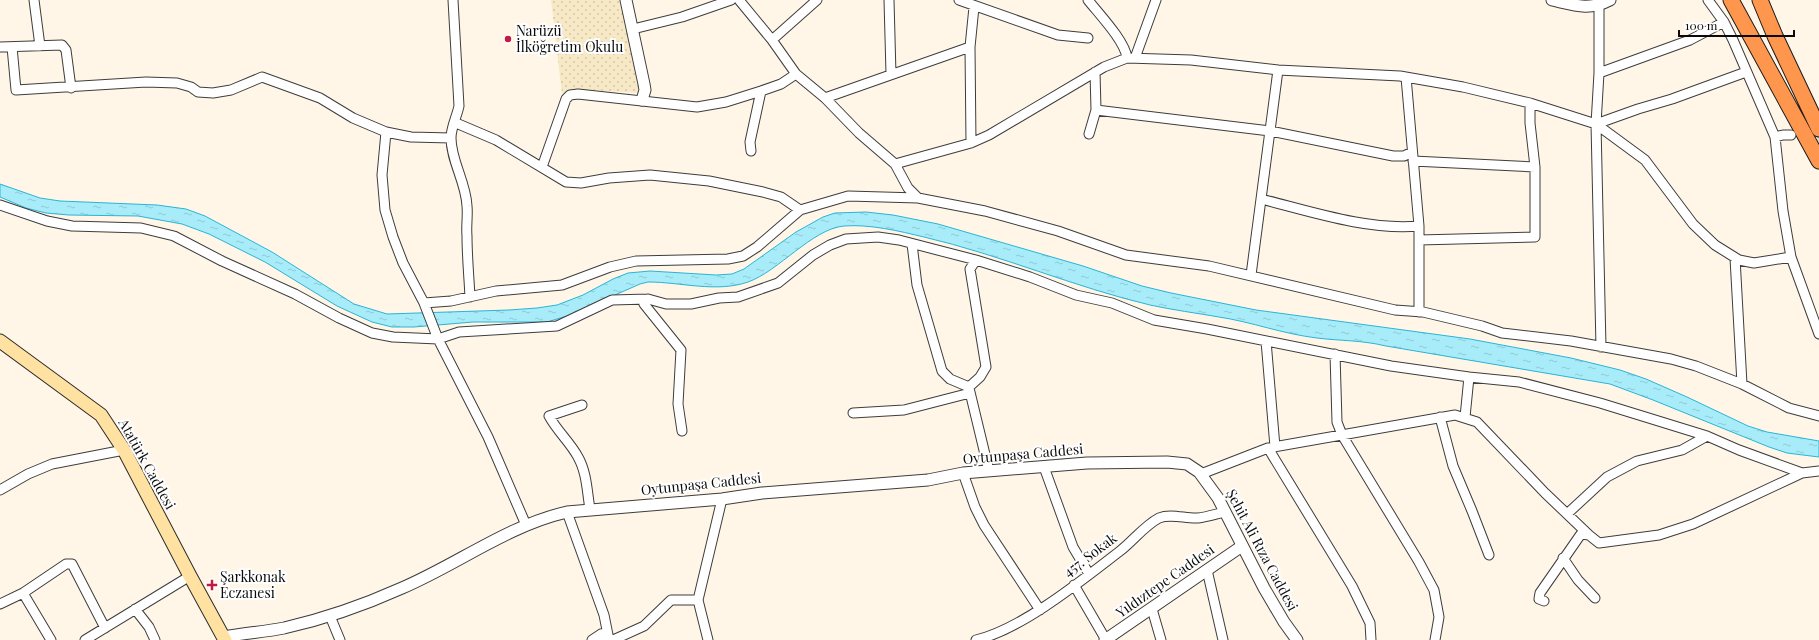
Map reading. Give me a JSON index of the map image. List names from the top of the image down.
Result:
{
  "streets": {
    "main road": ["Atatürk Caddesi"],
    "street": [
      "Oytunpaşa Caddesi",
      "Şehit Ali Rıza Caddesi",
      "457. Sokak",
      "Yıldıztepe Caddesi"
    ]
  },
  "crossings": [
    ["Oytunpaşa Caddesi", "Atatürk Caddesi"],
    ["Oytunpaşa Caddesi", "Şehit Ali Rıza Caddesi"],
    ["Şehit Ali Rıza Caddesi", "457. Sokak"],
    ["Şehit Ali Rıza Caddesi", "Yıldıztepe Caddesi"]
  ],
  "places": {
    "other": ["Narüzü İlköğretim Okulu"],
    "health": ["Şarkkonak Eczanesi"]
  },
  "scale_bar": "100 m"
}
